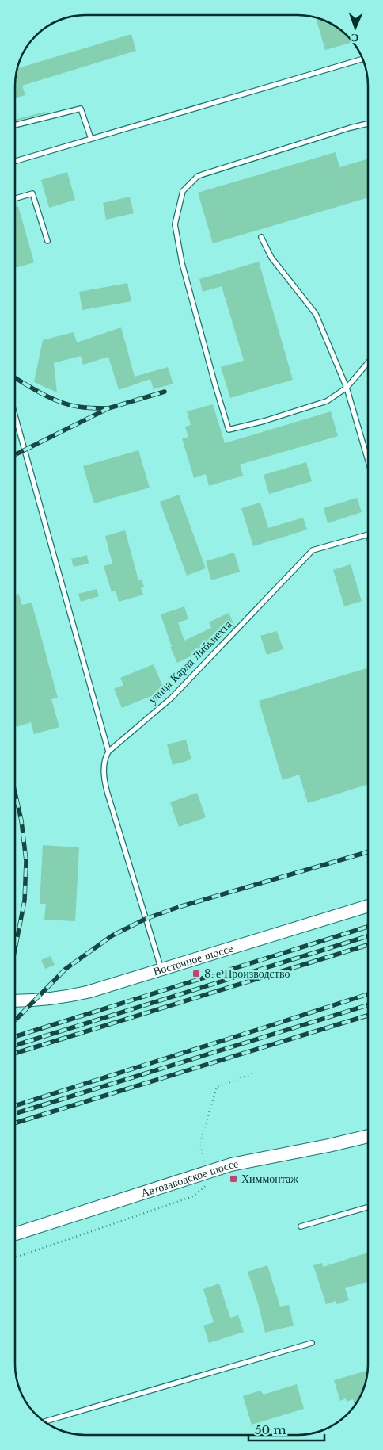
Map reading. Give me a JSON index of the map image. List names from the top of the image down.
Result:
{
  "streets": {
    "main road": ["Автозаводское шоссе"],
    "street": ["Восточное шоссе"],
    "lane": ["улица Карла Либкнехта"]
  },
  "places": {
    "transit": ["8-е Производство", "Химмонтаж"]
  },
  "scale_bar": "50 m",
  "north": "bottom"
}
